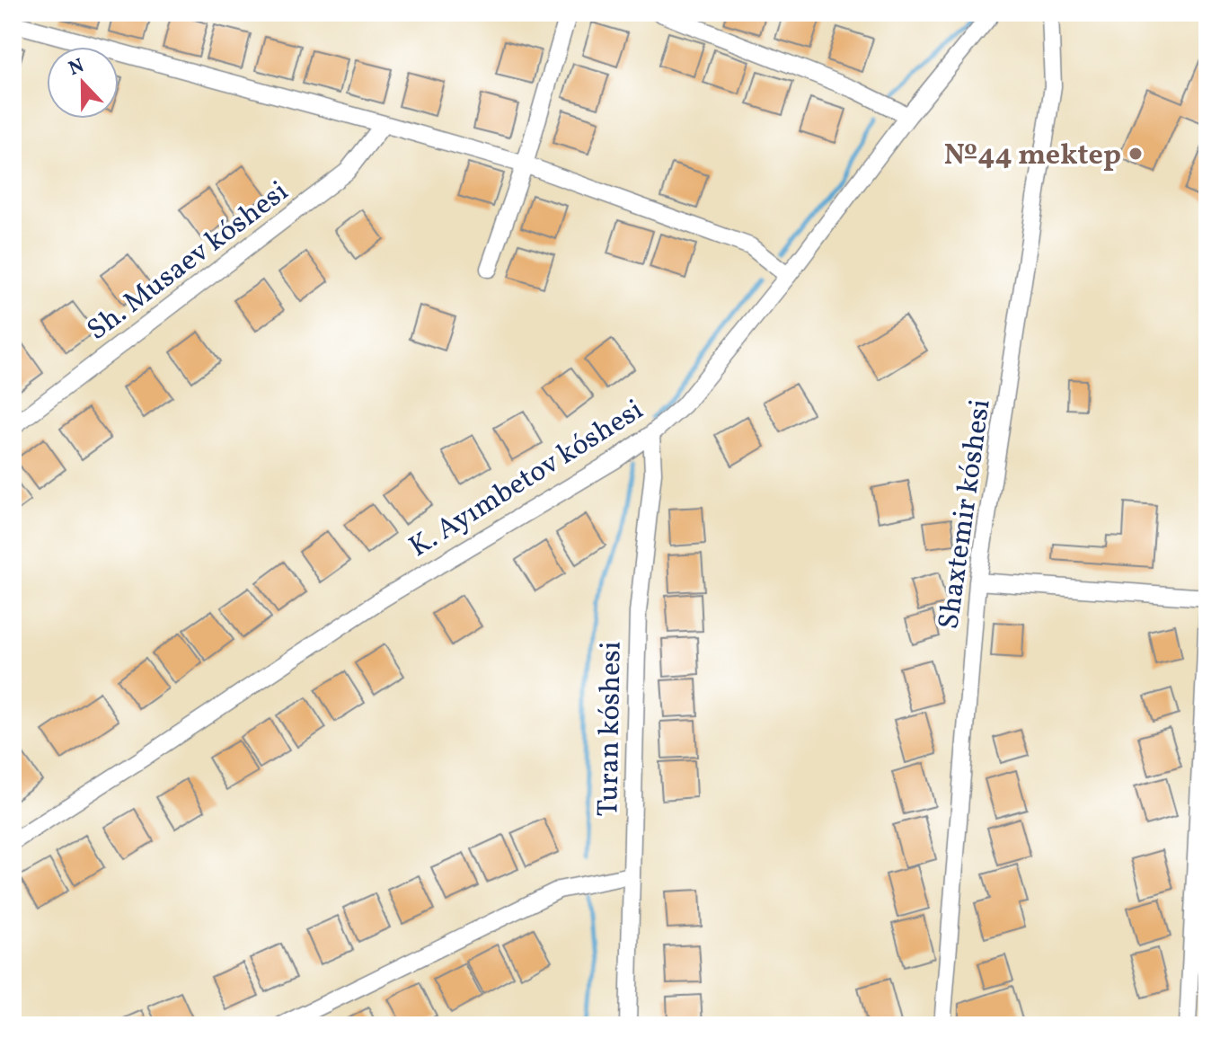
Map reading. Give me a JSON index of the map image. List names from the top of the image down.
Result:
{
  "streets": {
    "street": [
      "Sh. Musaev kóshesi",
      "K. Ayımbetov kóshesi",
      "Shaxtemir kóshesi",
      "Turan kóshesi"
    ]
  },
  "crossings": [
    ["K. Ayımbetov kóshesi", "Turan kóshesi"]
  ],
  "places": ["№44 mektep"],
  "north": "top"
}
